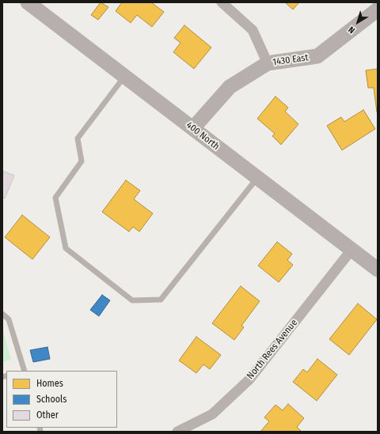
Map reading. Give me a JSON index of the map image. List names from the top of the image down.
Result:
{
  "streets": {
    "main road": ["1430 East", "400 North"],
    "street": ["North Rees Avenue"]
  },
  "crossings": [
    ["1430 East", "400 North"],
    ["400 North", "North Rees Avenue"]
  ],
  "legend": ["Homes", "Schools", "Other"],
  "north": "bottom left"
}
